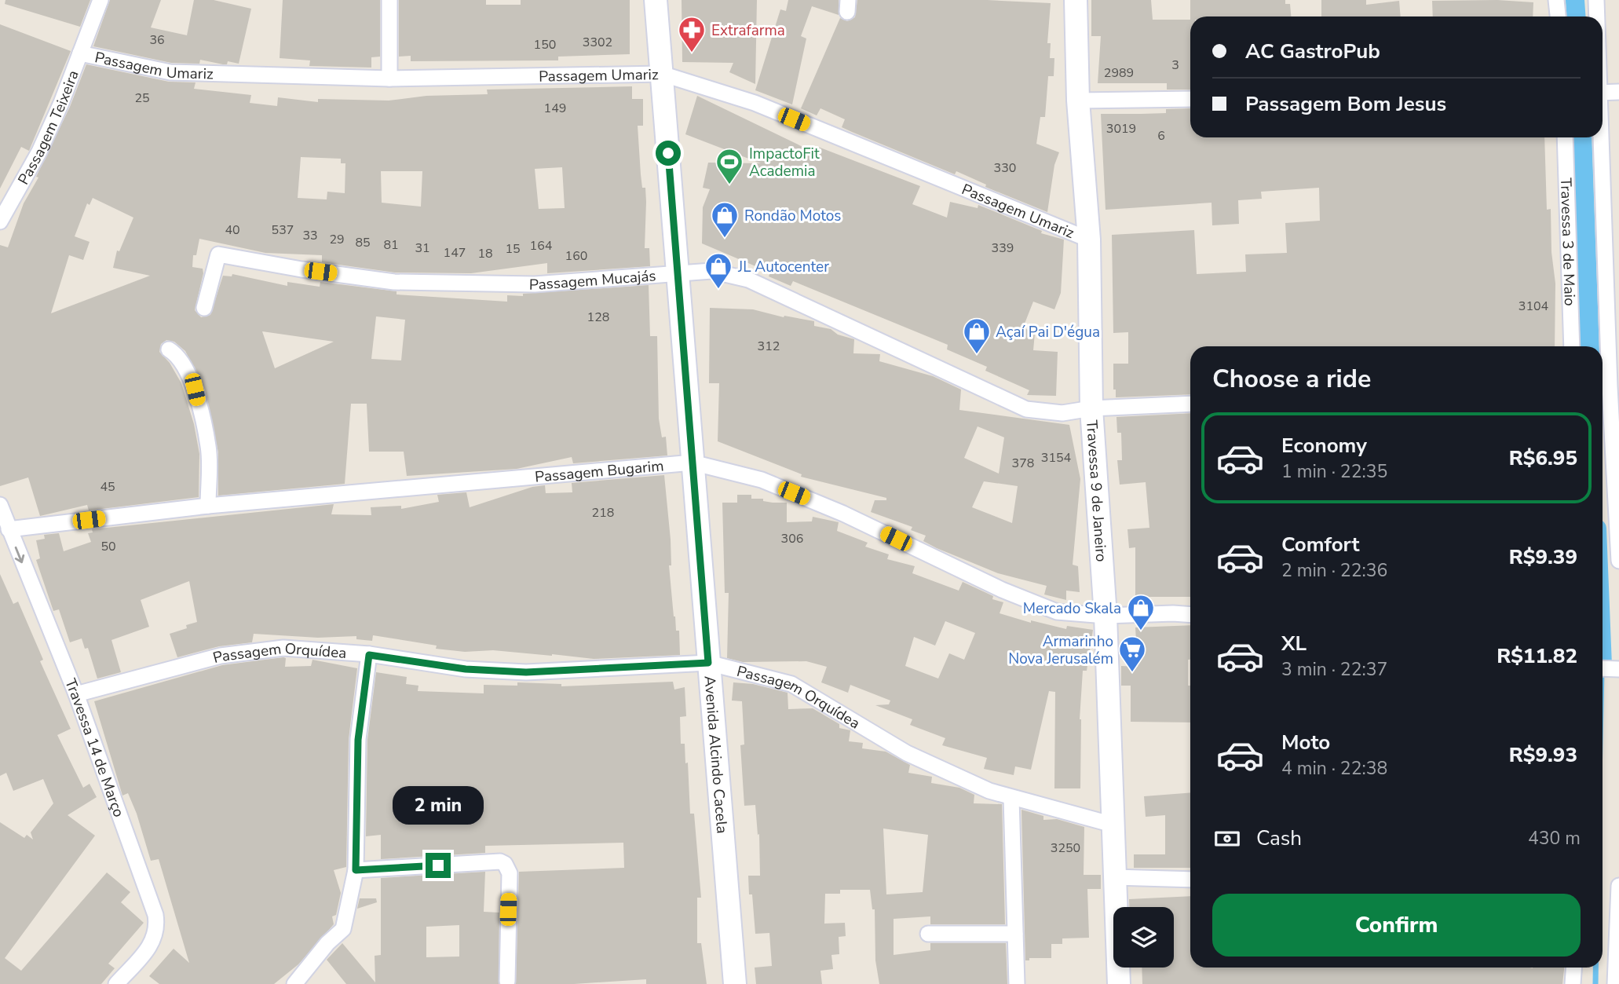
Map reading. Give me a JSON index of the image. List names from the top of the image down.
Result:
{
  "streets": {
    "main road": ["Travessa 9 de Janeiro", "Avenida Alcindo Cacela"],
    "street": [
      "Passagem Umariz",
      "Passagem Teixeira",
      "Travessa 3 de Maio",
      "Passagem Mucajás",
      "Passagem Bugarim",
      "Passagem Orquídea",
      "Travessa 14 de Março"
    ]
  },
  "crossings": [
    ["Passagem Umariz", "Passagem Teixeira"],
    ["Passagem Umariz", "Travessa 9 de Janeiro"],
    ["Passagem Umariz", "Avenida Alcindo Cacela"],
    ["Passagem Mucajás", "Travessa 9 de Janeiro"],
    ["Passagem Mucajás", "Avenida Alcindo Cacela"],
    ["Passagem Bugarim", "Travessa 9 de Janeiro"],
    ["Passagem Bugarim", "Travessa 14 de Março"],
    ["Passagem Bugarim", "Avenida Alcindo Cacela"],
    ["Travessa 9 de Janeiro", "Passagem Orquídea"],
    ["Passagem Orquídea", "Travessa 14 de Março"],
    ["Passagem Orquídea", "Avenida Alcindo Cacela"]
  ],
  "places": {
    "pharmacy": ["Extrafarma"],
    "sports": ["ImpactoFit Academia"],
    "shop": [
      "Rondão Motos",
      "JL Autocenter",
      "Açaí Pai D'égua",
      "Mercado Skala"
    ],
    "supermarket": ["Armarinho Nova Jerusalém"]
  },
  "house_numbers": [
    "36",
    "3302",
    "150",
    "3",
    "2989",
    "25",
    "149",
    "3019",
    "6",
    "330",
    "40",
    "537",
    "33",
    "29",
    "85",
    "81",
    "164",
    "31",
    "339",
    "15",
    "147",
    "18",
    "160",
    "3104",
    "128",
    "312",
    "3154",
    "378",
    "45",
    "218",
    "306",
    "50",
    "3250"
  ],
  "page": {
    "banner": ["AC GastroPub", "Passagem Bom Jesus"],
    "heading": "Choose a ride",
    "list": [
      {
        "name": "Economy",
        "note": "1 min · 22:35",
        "value": "R$6.95"
      },
      {
        "name": "Comfort",
        "note": "2 min · 22:36",
        "value": "R$9.39"
      },
      {
        "name": "XL",
        "note": "3 min · 22:37",
        "value": "R$11.82"
      },
      {
        "name": "Moto",
        "note": "4 min · 22:38",
        "value": "R$9.93"
      }
    ],
    "bubble": "2 min",
    "pay": ["Cash", "430 m"],
    "buttons": "Confirm"
  }
}
